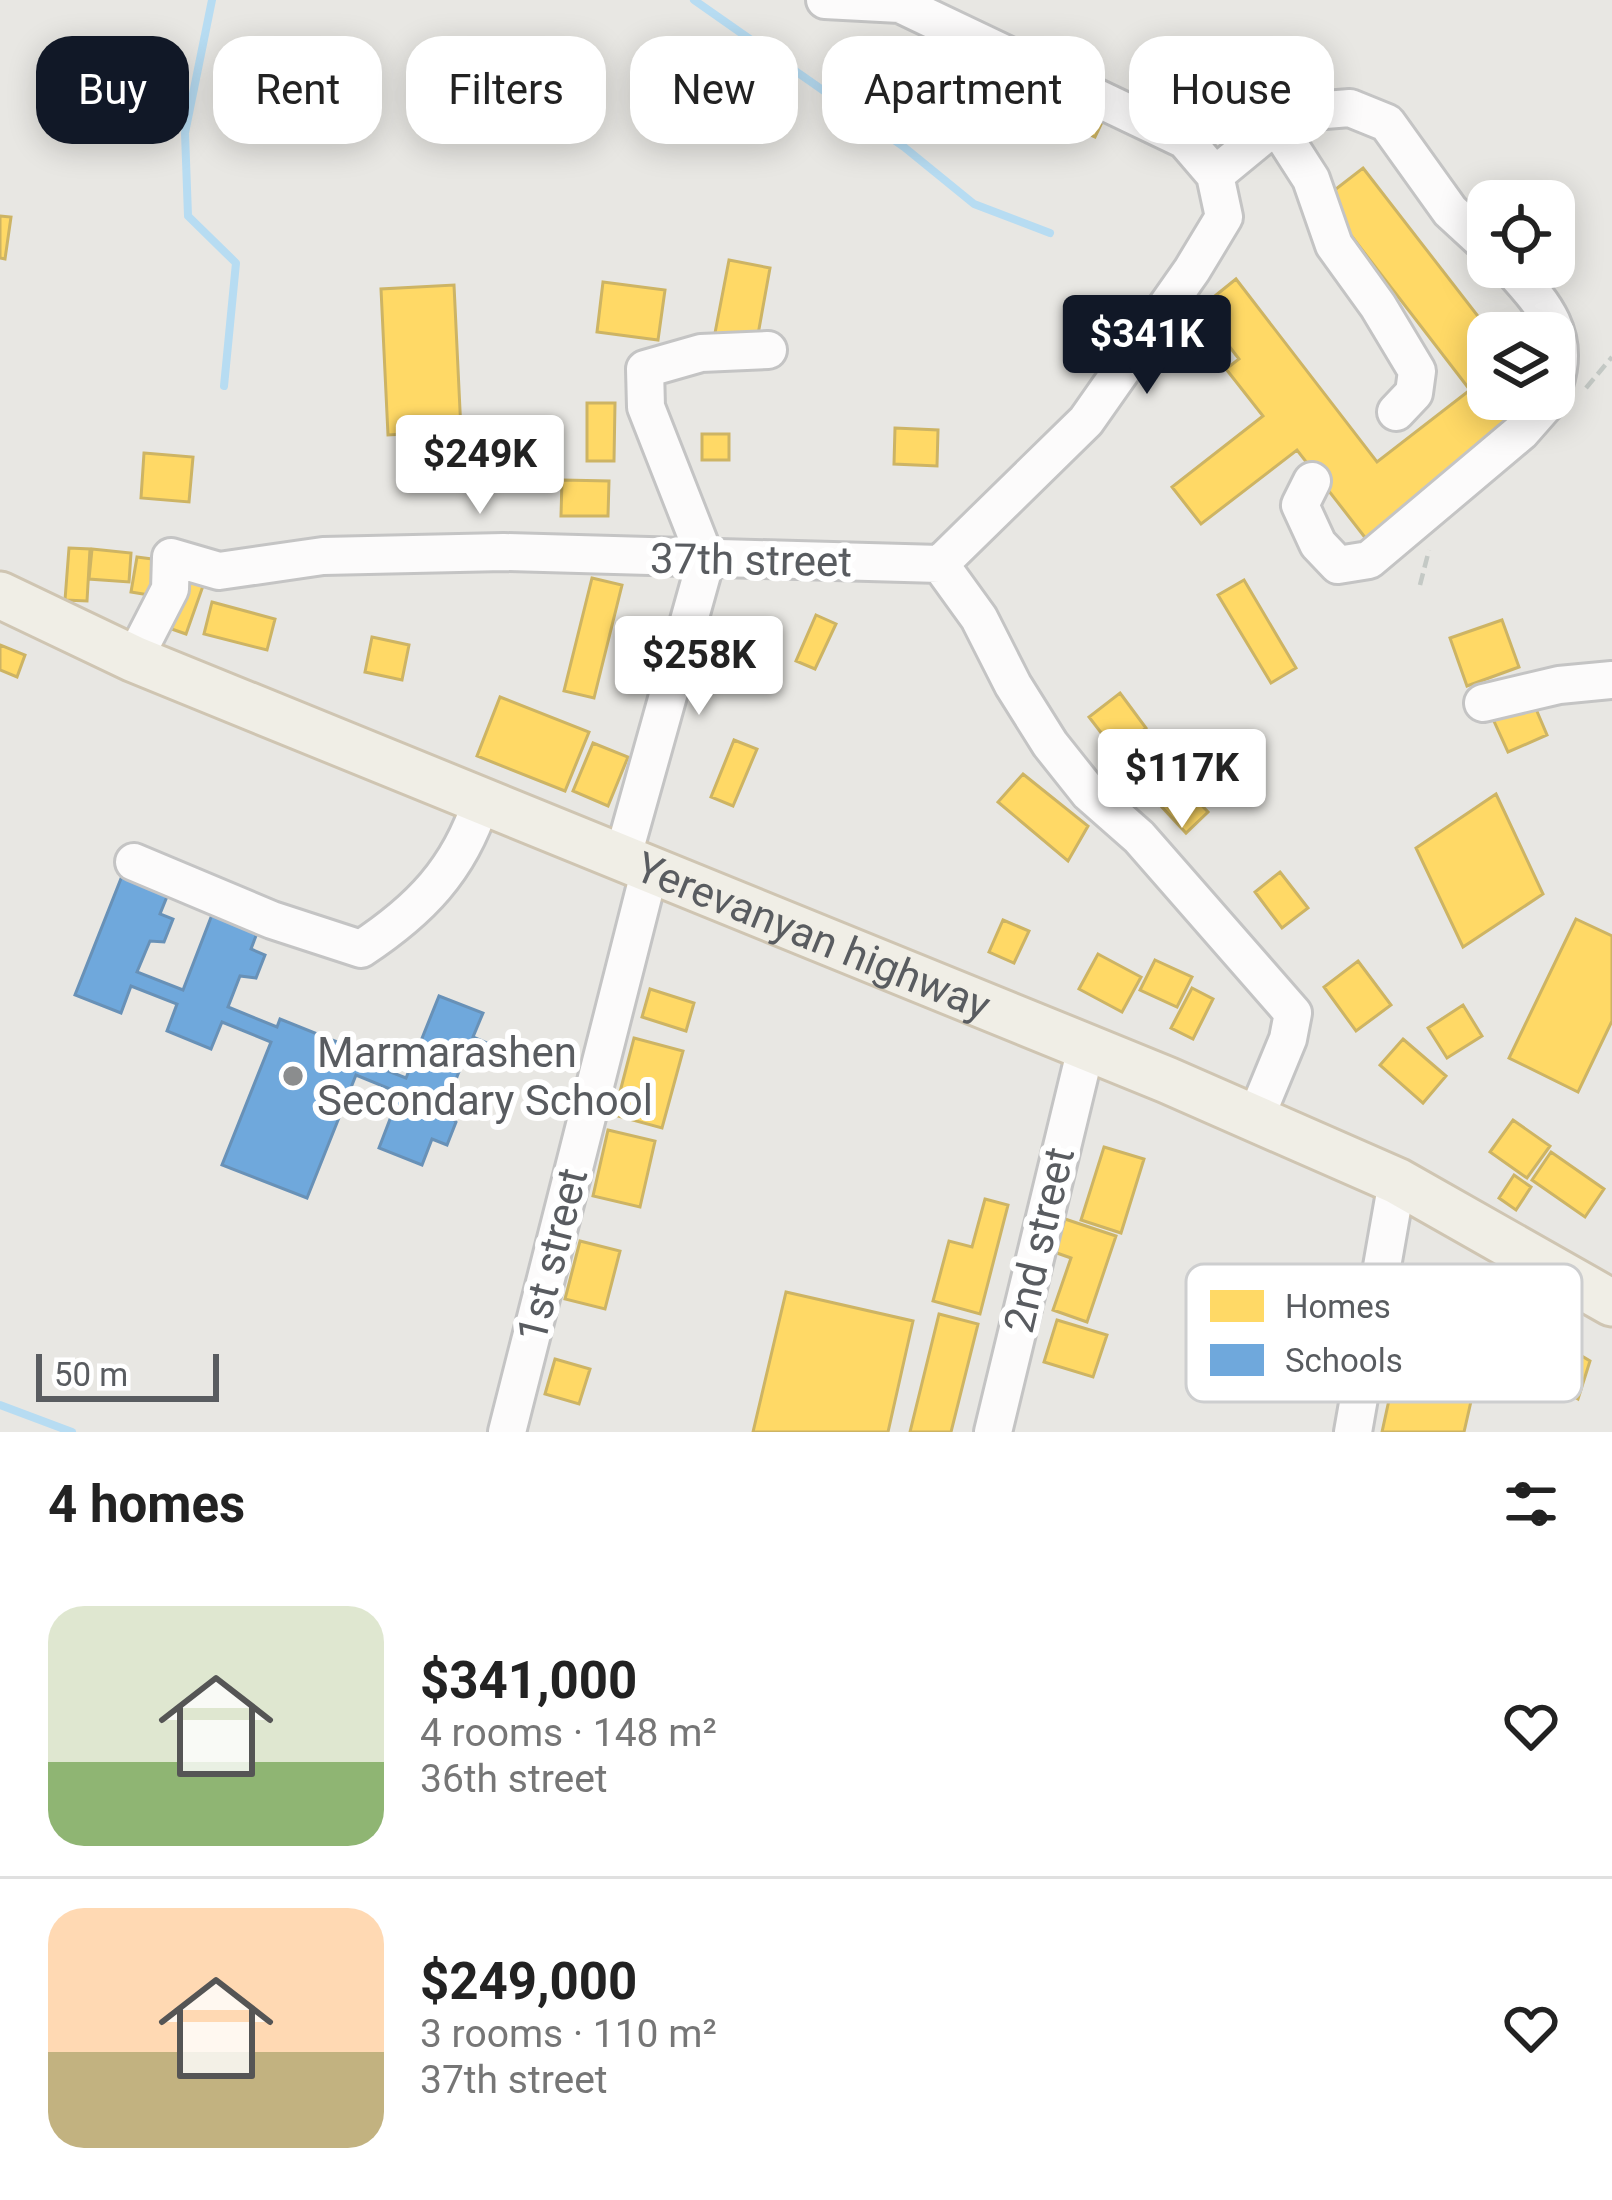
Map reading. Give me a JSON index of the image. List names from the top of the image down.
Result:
{
  "streets": {
    "main road": ["Yerevanyan highway"],
    "street": ["37th street", "2nd street", "1st street"]
  },
  "crossings": [
    ["37th street", "Yerevanyan highway"],
    ["37th street", "1st street"],
    ["Yerevanyan highway", "2nd street"],
    ["Yerevanyan highway", "1st street"]
  ],
  "places": ["Marmarashen Secondary School"],
  "legend": ["Homes", "Schools"],
  "scale_bar": "50 m",
  "page": {
    "chip": [
      "Buy",
      "Rent",
      "Filters",
      "New",
      "Apartment",
      "House"
    ],
    "price": [
      "$341K",
      "$249K",
      "$258K",
      "$117K"
    ],
    "scale": "50 m",
    "heading": "4 homes",
    "list": [
      {
        "name": "$341,000",
        "note": "4 rooms · 148 m² · 36th street"
      },
      {
        "name": "$249,000",
        "note": "3 rooms · 110 m² · 37th street"
      }
    ]
  }
}
